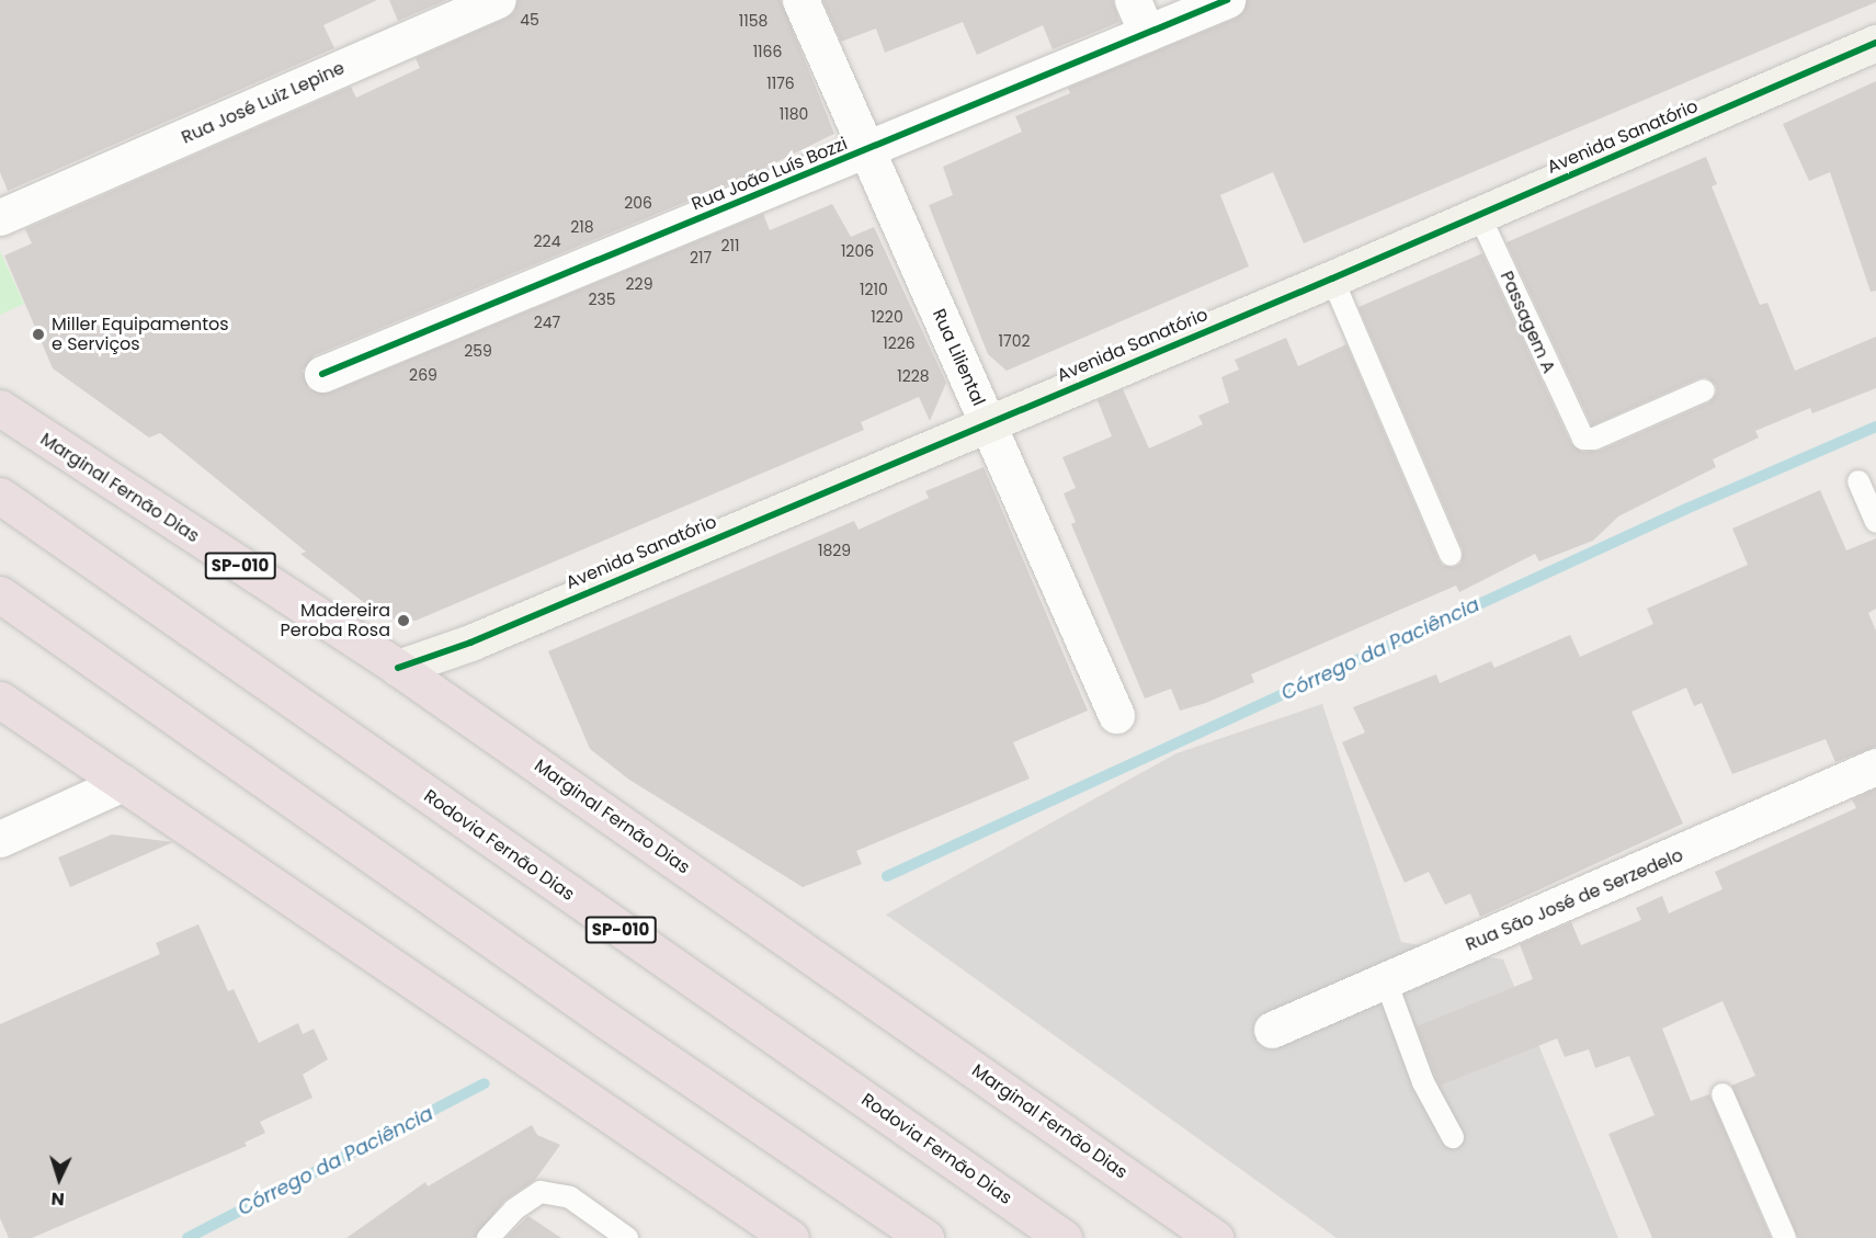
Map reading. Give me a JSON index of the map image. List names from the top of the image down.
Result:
{
  "streets": {
    "highway": ["Marginal Fernão Dias", "SP-010", "Rodovia Fernão Dias"],
    "street": [
      "Rua José Luiz Lepine",
      "Avenida Sanatório",
      "Rua João Luís Bozzi",
      "Rua Liliental",
      "Rua São José de Serzedelo"
    ],
    "lane": ["Passagem A"]
  },
  "crossings": [
    ["Avenida Sanatório", "Passagem A"],
    ["Avenida Sanatório", "Rua Liliental"],
    ["Avenida Sanatório", "Marginal Fernão Dias"],
    ["Rua João Luís Bozzi", "Rua Liliental"]
  ],
  "water": ["Córrego da Paciência"],
  "places": ["Miller Equipamentos e Serviços", "Madereira Peroba Rosa"],
  "house_numbers": [
    "45",
    "1158",
    "1166",
    "1176",
    "1180",
    "206",
    "218",
    "224",
    "211",
    "1206",
    "217",
    "229",
    "1210",
    "235",
    "1220",
    "247",
    "1702",
    "1226",
    "259",
    "269",
    "1228",
    "1829"
  ],
  "north": "bottom"
}
